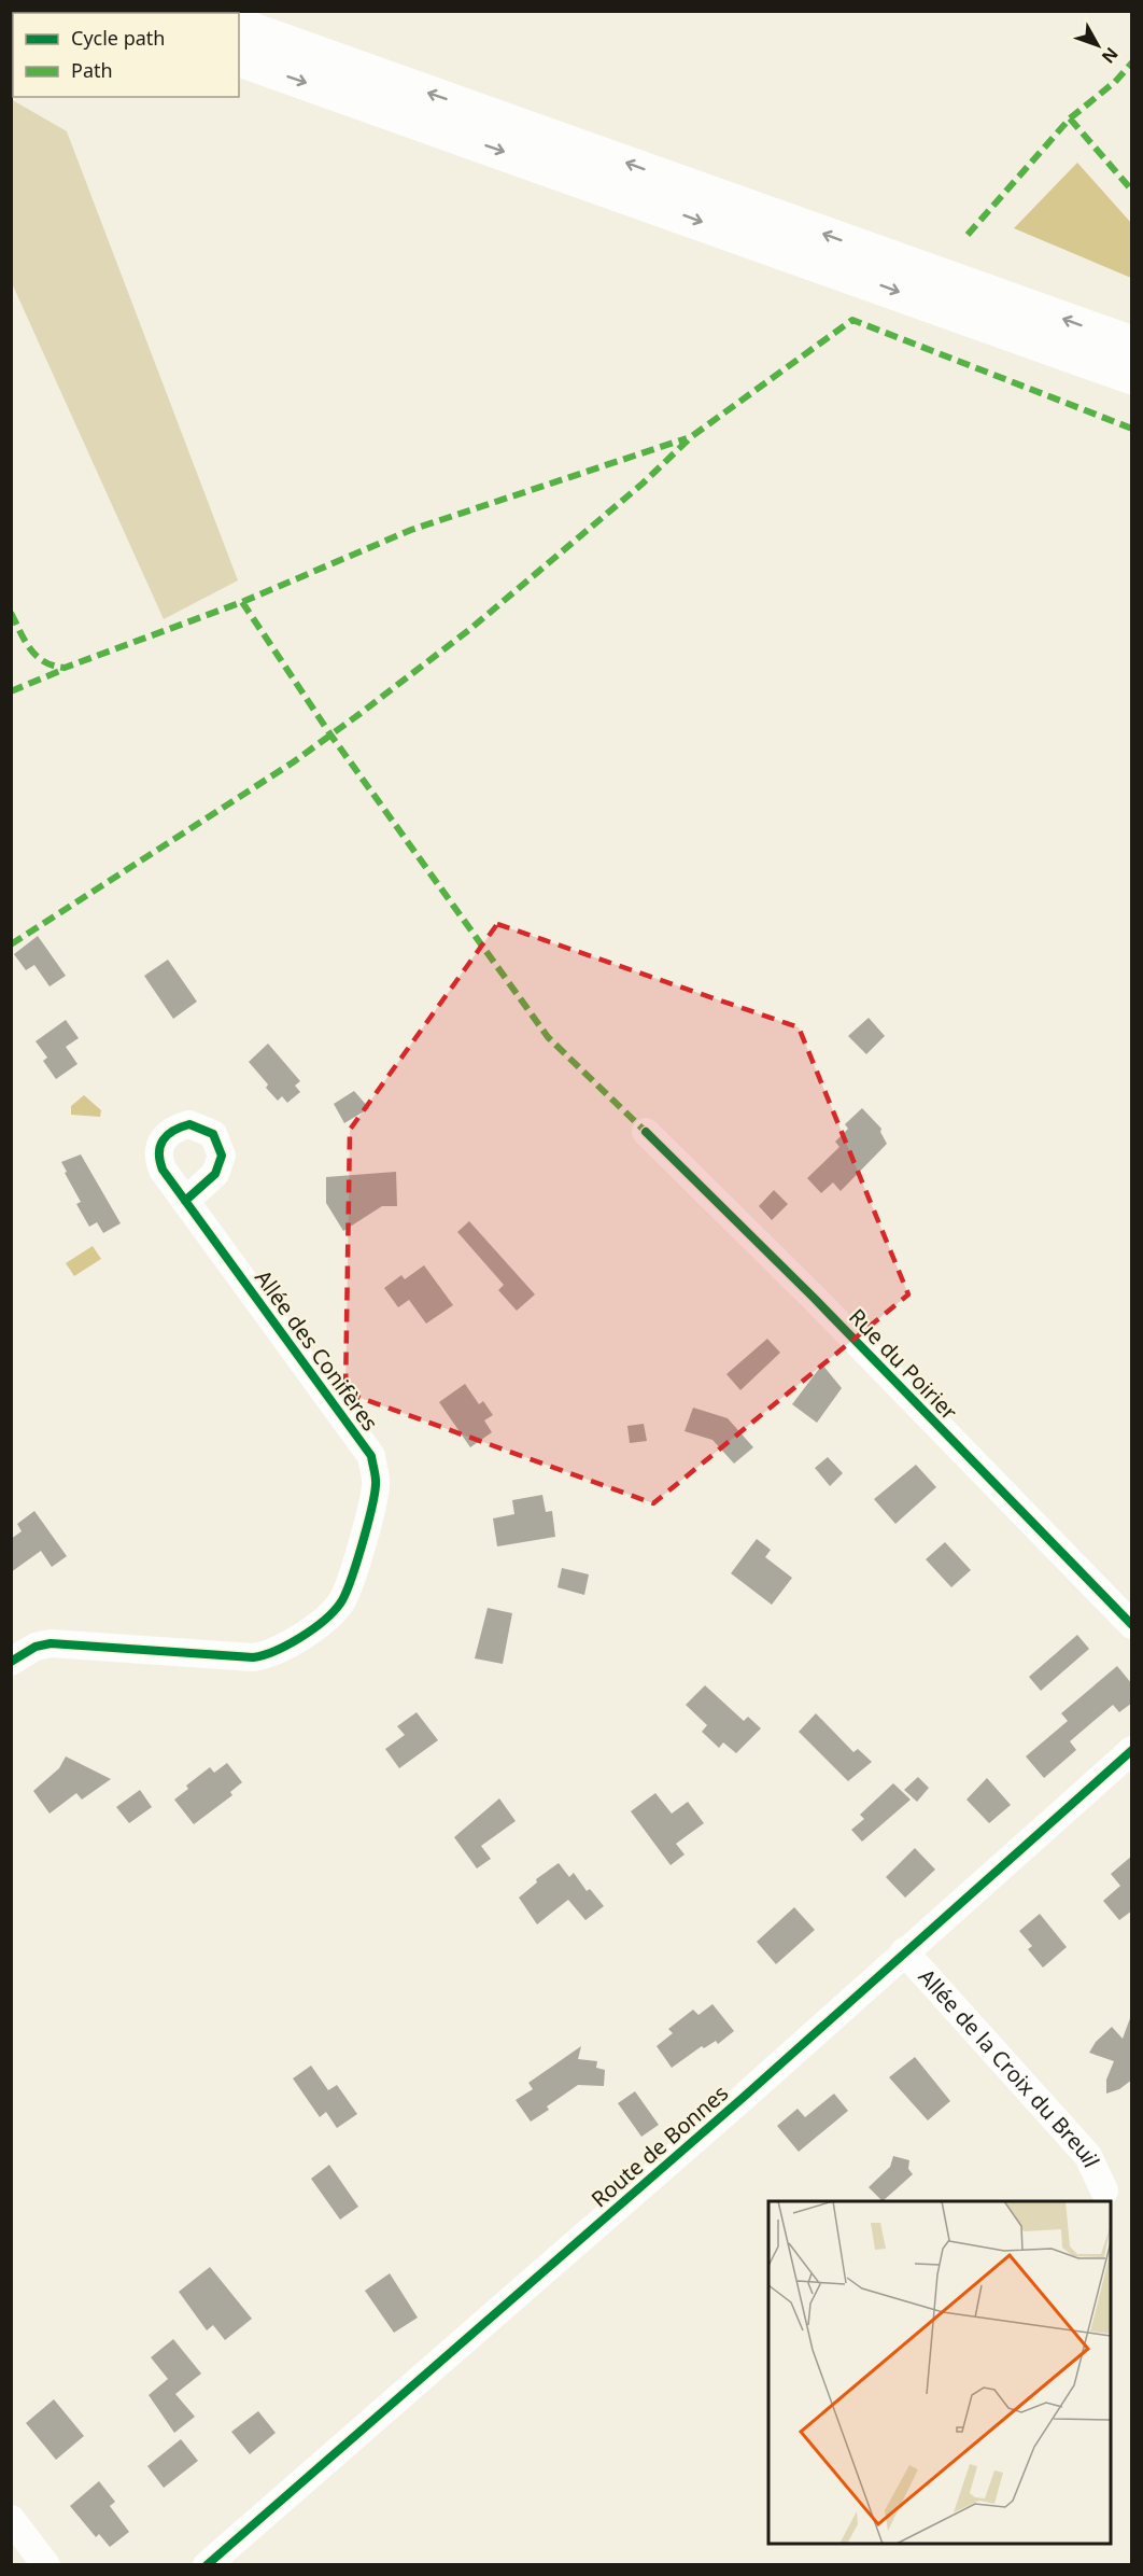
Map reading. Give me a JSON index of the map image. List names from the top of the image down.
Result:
{
  "streets": {
    "street": [
      "Allée des Conifères",
      "Rue du Poirier",
      "Allée de la Croix du Breuil",
      "Route de Bonnes"
    ]
  },
  "crossings": [
    ["Allée de la Croix du Breuil", "Route de Bonnes"]
  ],
  "legend": ["Cycle path", "Path"],
  "north": "bottom right"
}
